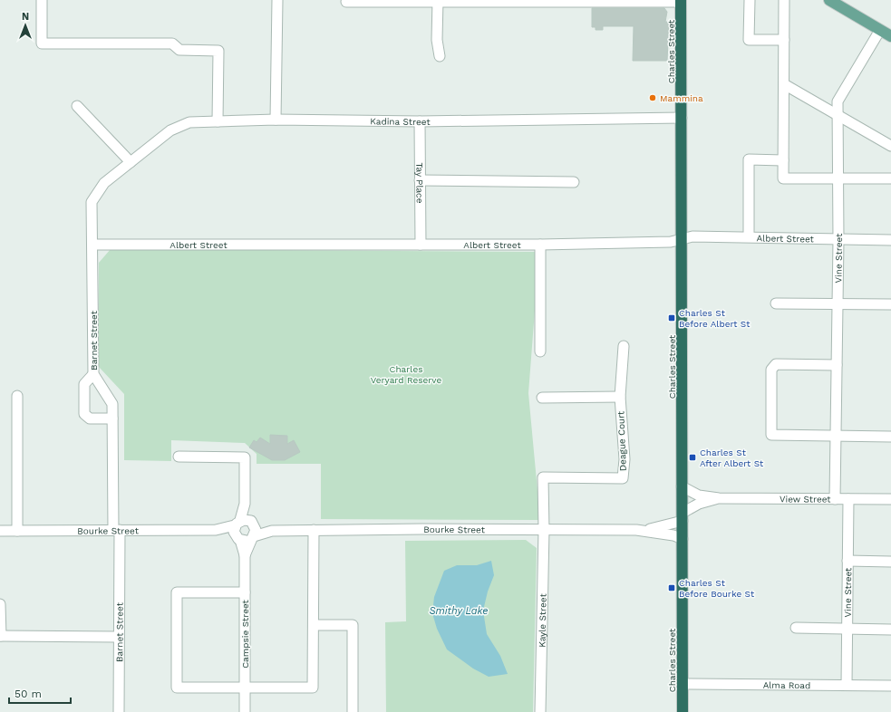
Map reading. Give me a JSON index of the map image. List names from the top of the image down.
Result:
{
  "streets": {
    "highway": ["Charles Street"],
    "street": [
      "Kadina Street",
      "Tay Place",
      "Albert Street",
      "Vine Street",
      "Barnet Street",
      "Deague Court",
      "View Street",
      "Bourke Street",
      "Kayle Street",
      "Campsie Street",
      "Alma Road"
    ]
  },
  "crossings": [
    ["Charles Street", "Kadina Street"],
    ["Charles Street", "Albert Street"],
    ["Charles Street", "View Street"],
    ["Charles Street", "Bourke Street"],
    ["Charles Street", "Alma Road"],
    ["Kadina Street", "Tay Place"],
    ["Kadina Street", "Barnet Street"],
    ["Tay Place", "Albert Street"],
    ["Albert Street", "Vine Street"],
    ["Albert Street", "Barnet Street"],
    ["Vine Street", "View Street"],
    ["Vine Street", "Alma Road"],
    ["Barnet Street", "Bourke Street"],
    ["Deague Court", "Kayle Street"],
    ["View Street", "Bourke Street"],
    ["Bourke Street", "Kayle Street"],
    ["Bourke Street", "Campsie Street"]
  ],
  "water": ["Smithy Lake"],
  "parks": ["Charles Veryard Reserve"],
  "places": {
    "other": ["Mammina"],
    "transit": ["Charles St Before Albert St", "Charles St After Albert St", "Charles St Before Bourke St"]
  },
  "scale_bar": "50 m",
  "north": "top"
}
